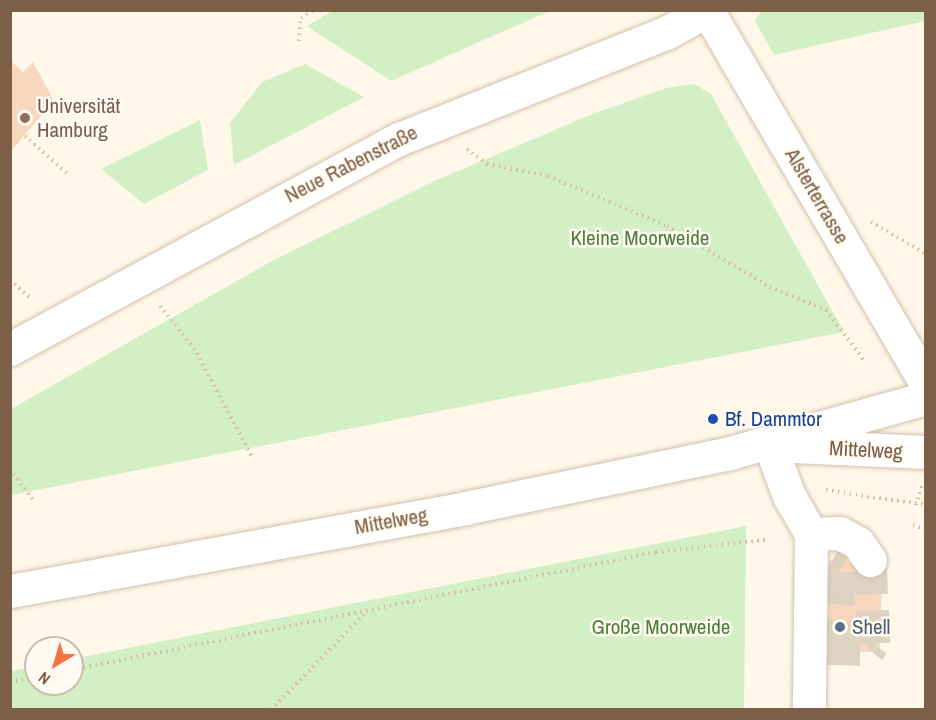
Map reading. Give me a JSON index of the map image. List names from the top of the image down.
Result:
{
  "streets": {
    "street": ["Neue Rabenstraße", "Alsterterrasse", "Mittelweg"]
  },
  "crossings": [
    ["Neue Rabenstraße", "Alsterterrasse"]
  ],
  "parks": ["Kleine Moorweide", "Große Moorweide"],
  "places": ["Universität Hamburg", "Bf. Dammtor", "Shell"],
  "north": "bottom left"
}
